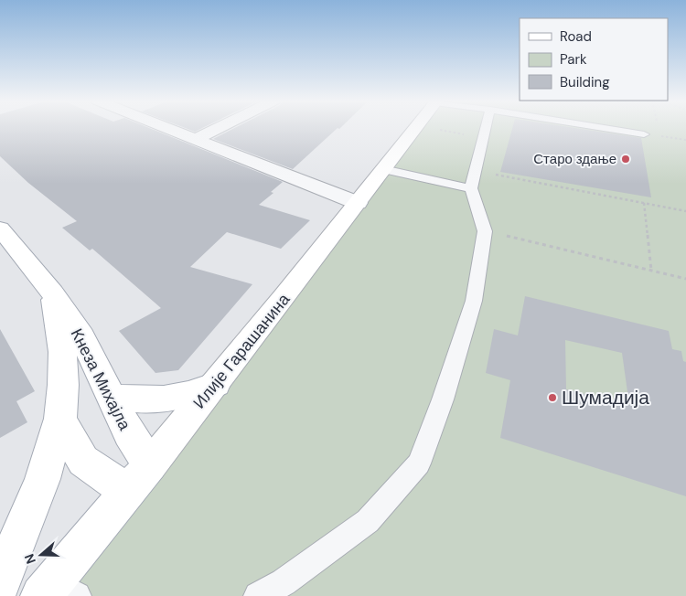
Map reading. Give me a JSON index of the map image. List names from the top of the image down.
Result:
{
  "streets": {
    "main road": ["Илије Гарашанина", "Кнеза Михајла"]
  },
  "crossings": [
    ["Илије Гарашанина", "Кнеза Михајла"]
  ],
  "places": ["Старо здање", "Шумадија"],
  "legend": ["Road", "Park", "Building"],
  "north": "left"
}
